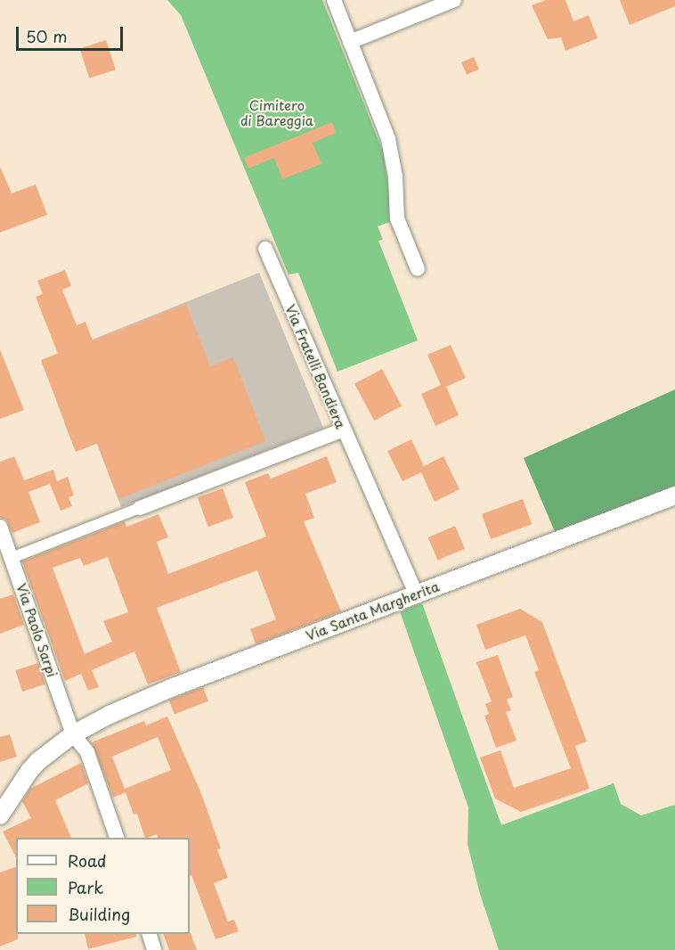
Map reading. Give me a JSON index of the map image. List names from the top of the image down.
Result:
{
  "streets": {
    "street": ["Via Fratelli Bandiera", "Via Santa Margherita", "Via Paolo Sarpi"]
  },
  "crossings": [
    ["Via Fratelli Bandiera", "Via Santa Margherita"],
    ["Via Santa Margherita", "Via Paolo Sarpi"]
  ],
  "parks": ["Cimitero di Bareggia"],
  "legend": ["Road", "Park", "Building"],
  "scale_bar": "50 m"
}
